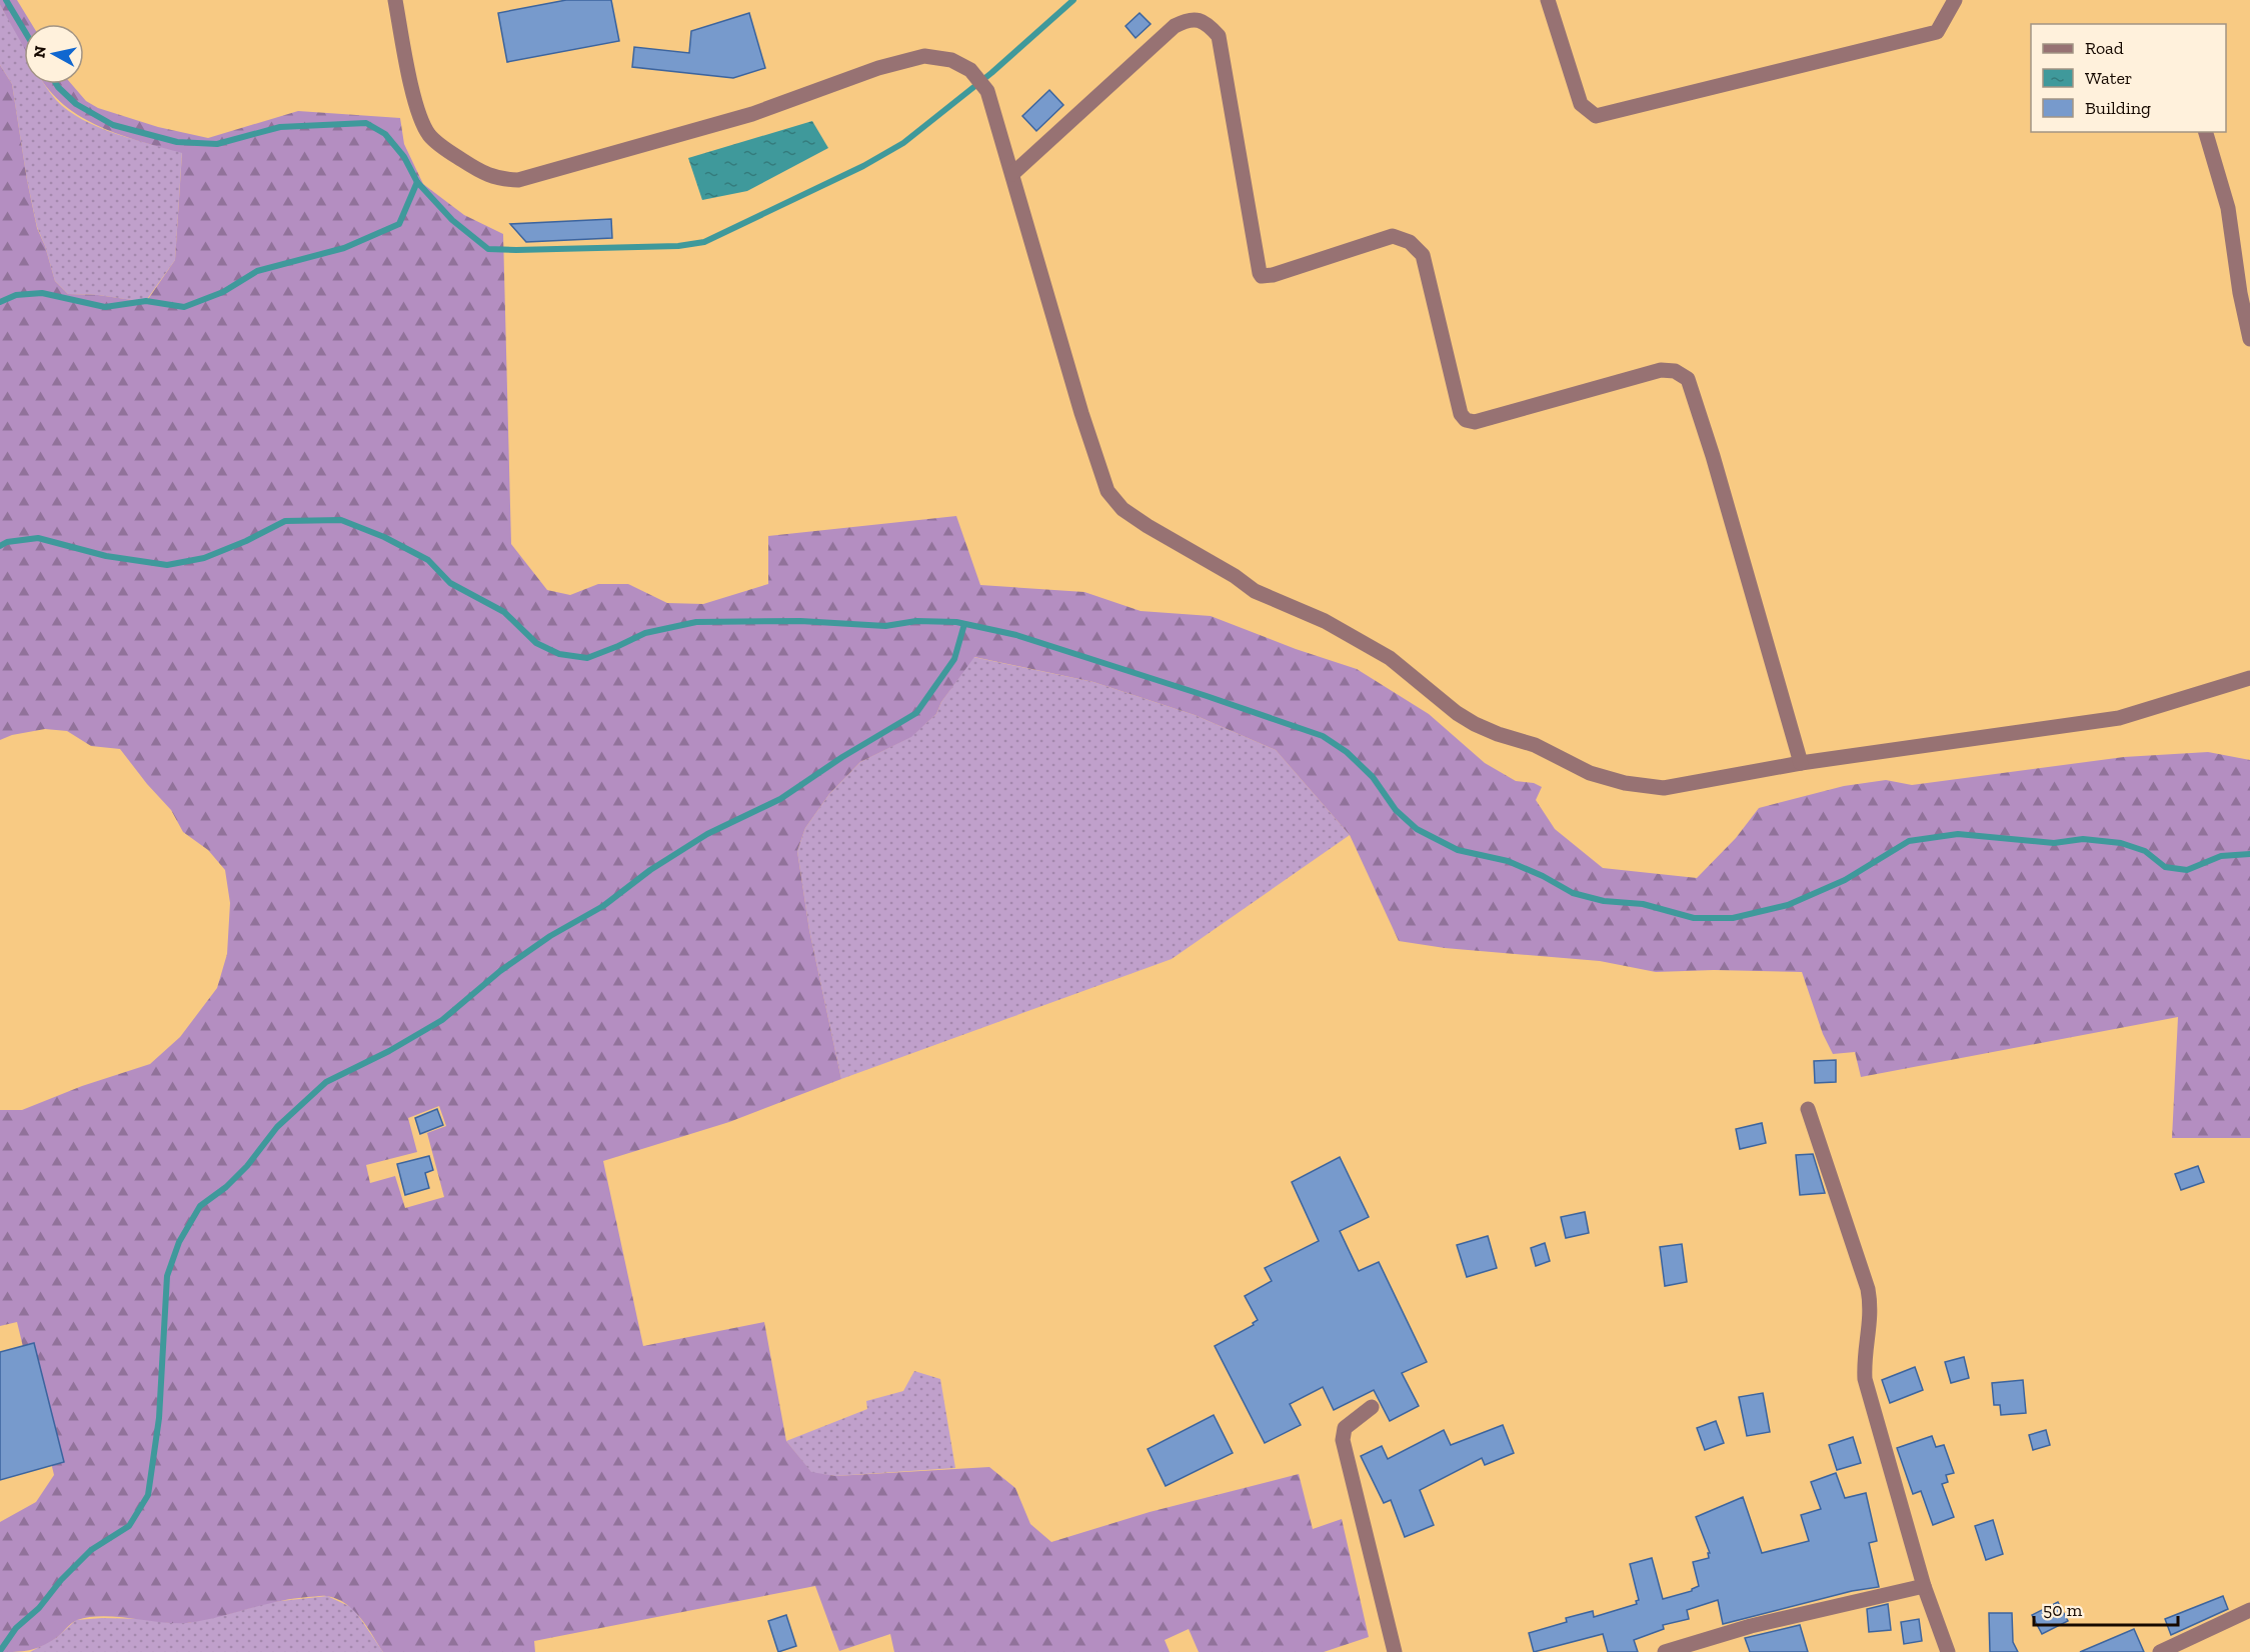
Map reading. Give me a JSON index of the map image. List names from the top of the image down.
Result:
{
  "legend": ["Road", "Water", "Building"],
  "scale_bar": "50 m",
  "north": "left"
}
